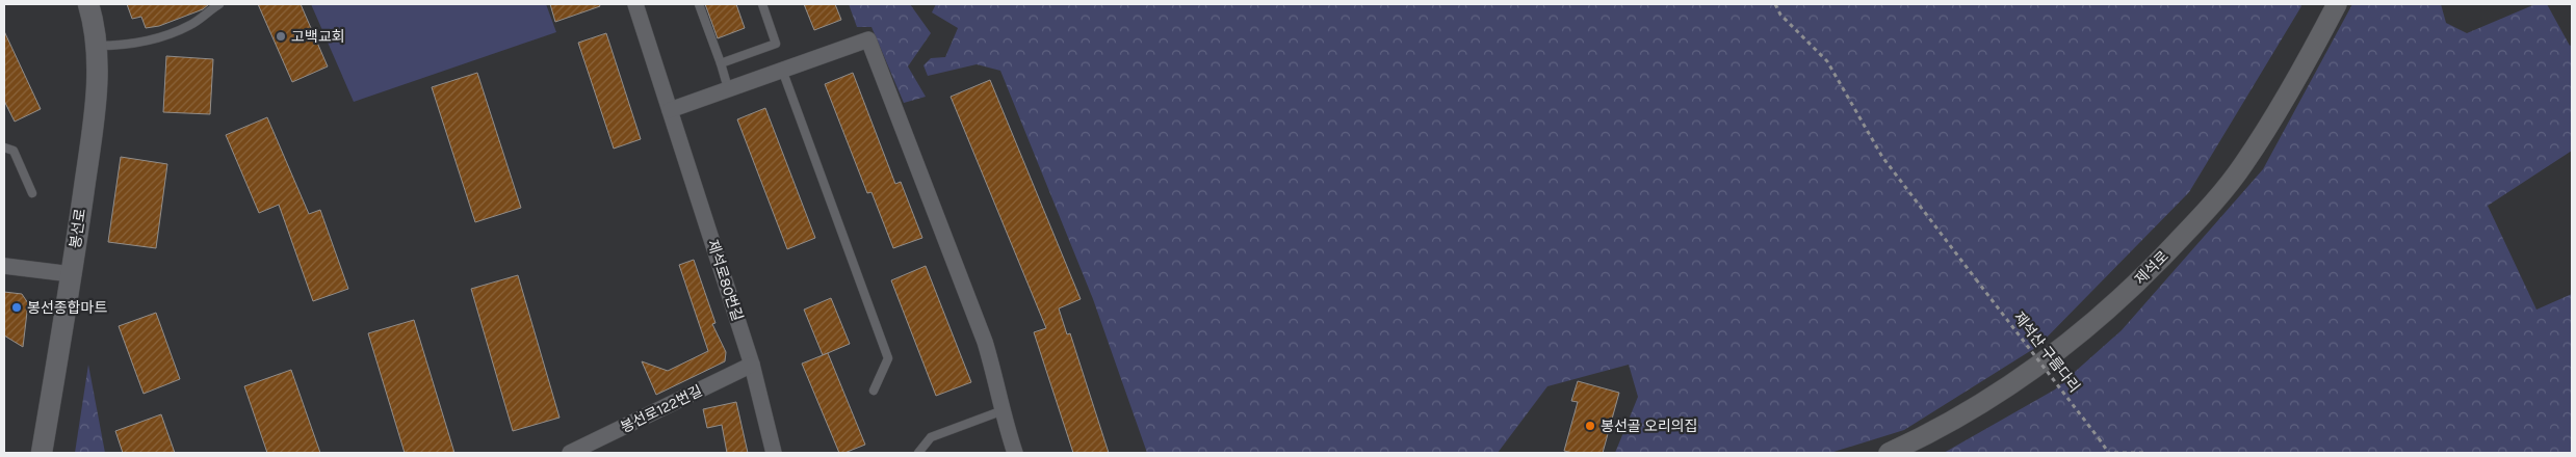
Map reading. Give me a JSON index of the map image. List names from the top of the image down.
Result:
{
  "streets": {
    "main road": ["봉선로"],
    "street": ["제석로", "제석로80번길", "봉선로122번길"],
    "path": ["제석산 구름다리"]
  },
  "crossings": [
    ["제석로80번길", "봉선로122번길"]
  ],
  "places": ["고백교회", "봉선종합마트", "봉선골 오리의집"]
}
